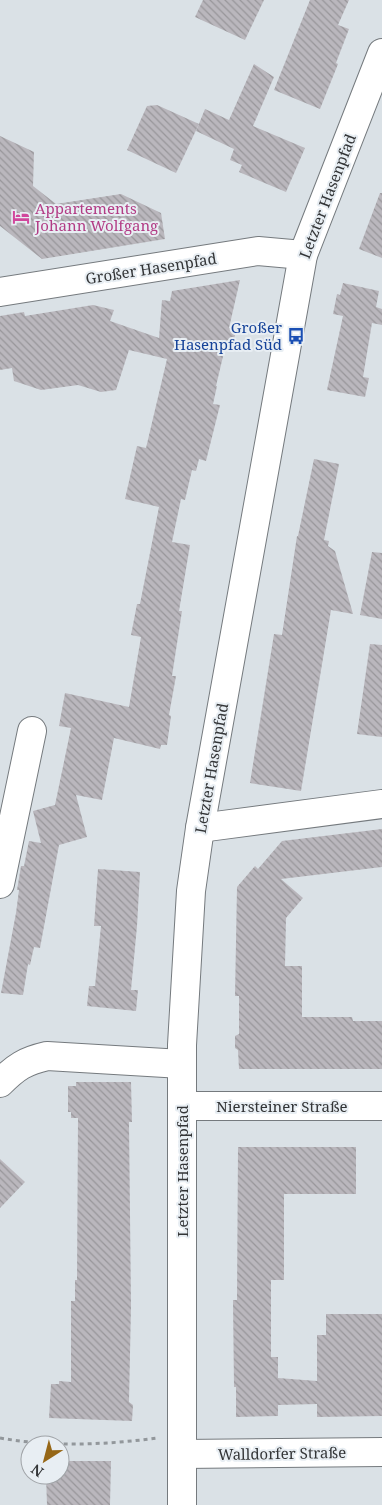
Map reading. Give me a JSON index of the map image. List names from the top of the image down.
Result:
{
  "streets": {
    "street": [
      "Letzter Hasenpfad",
      "Großer Hasenpfad",
      "Niersteiner Straße",
      "Walldorfer Straße"
    ]
  },
  "crossings": [
    ["Letzter Hasenpfad", "Großer Hasenpfad"],
    ["Letzter Hasenpfad", "Niersteiner Straße"],
    ["Letzter Hasenpfad", "Walldorfer Straße"]
  ],
  "places": {
    "hotel": ["Appartements Johann Wolfgang"],
    "bus stop": ["Großer Hasenpfad Süd"]
  },
  "north": "bottom left"
}
